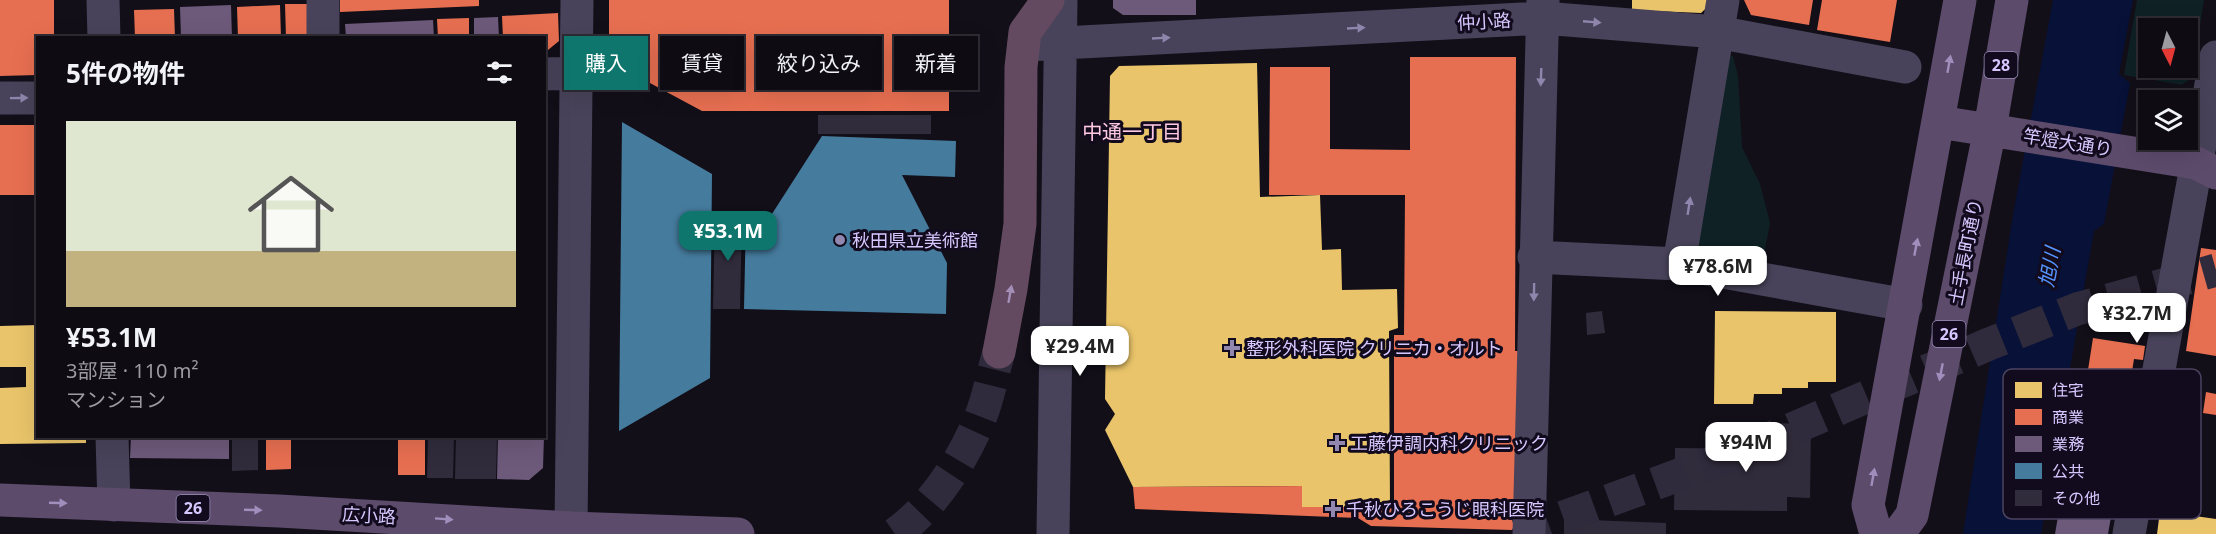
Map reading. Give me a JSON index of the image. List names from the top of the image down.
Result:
{
  "streets": {
    "main road": [
      "28",
      "竿燈大通り",
      "土手長町通り",
      "26",
      "広小路"
    ],
    "street": ["仲小路"]
  },
  "crossings": [
    ["竿燈大通り", "土手長町通り"]
  ],
  "one_way": ["仲小路", "広小路"],
  "districts": ["中通一丁目"],
  "water": ["旭川"],
  "places": {
    "other": ["秋田県立美術館"],
    "health": ["整形外科医院 クリニカ・オルト", "工藤伊調内科クリニック", "千秋ひろこうじ眼科医院"]
  },
  "legend": [
    "住宅",
    "商業",
    "業務",
    "公共",
    "その他"
  ],
  "north": "bottom",
  "page": {
    "chip": [
      "購入",
      "賃貸",
      "絞り込み",
      "新着"
    ],
    "heading": "5件の物件",
    "list": [
      {
        "name": "¥53.1M",
        "note": "3部屋 · 110 m² · マンション"
      }
    ],
    "price": [
      "¥53.1M",
      "¥78.6M",
      "¥32.7M",
      "¥29.4M",
      "¥94M"
    ]
  }
}
